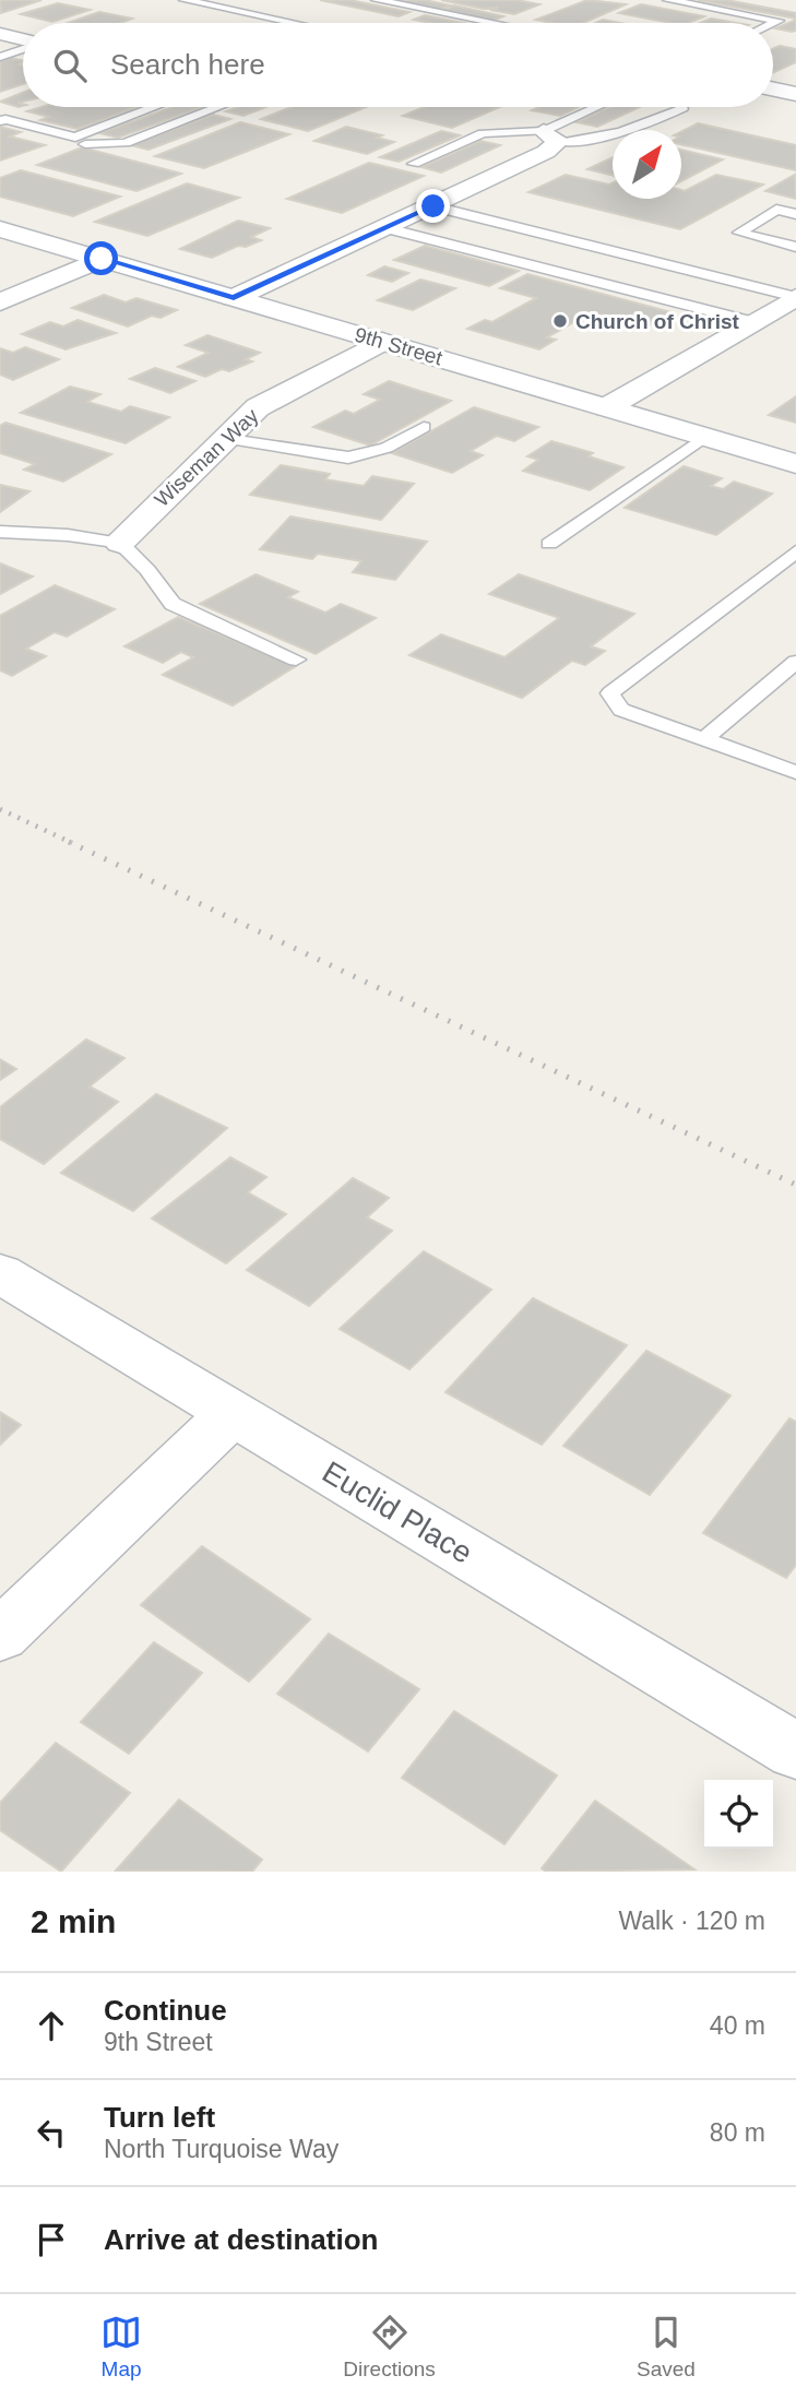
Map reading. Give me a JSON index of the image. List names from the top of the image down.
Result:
{
  "streets": {
    "street": ["9th Street", "Wiseman Way", "Euclid Place"]
  },
  "crossings": [
    ["9th Street", "Wiseman Way"]
  ],
  "places": ["Church of Christ"],
  "north": "top right",
  "page": {
    "search": "Search here",
    "heading": ["2 min", "Walk · 120 m"],
    "list": [
      ["Continue", "9th Street", "40 m"],
      ["Turn left", "North Turquoise Way", "80 m"],
      "Arrive at destination"
    ],
    "nav": ["Map", "Directions", "Saved"]
  }
}
